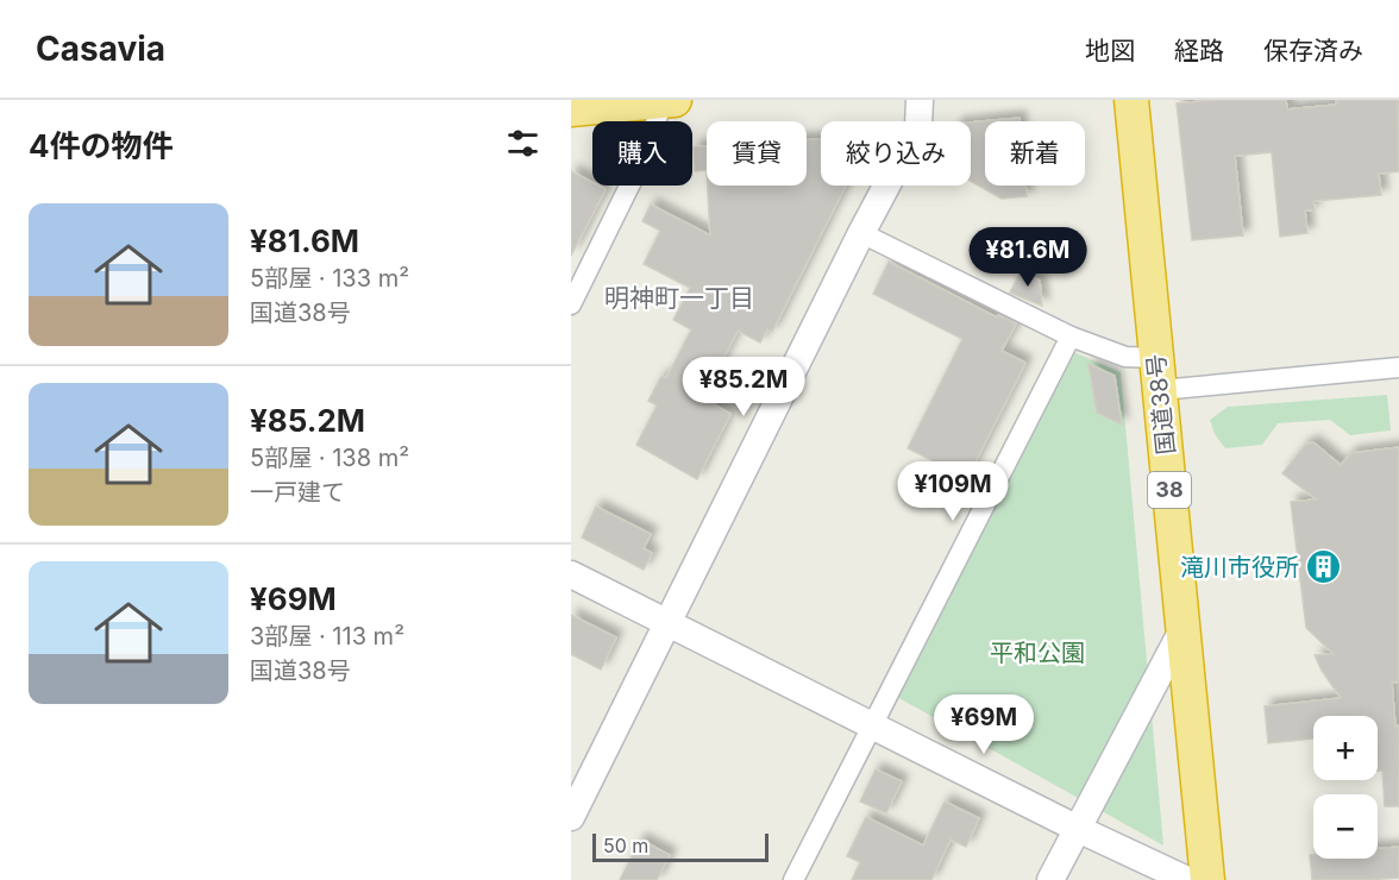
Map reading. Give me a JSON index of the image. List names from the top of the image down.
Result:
{
  "streets": {
    "highway": ["国道38号", "38"]
  },
  "districts": ["明神町一丁目"],
  "parks": ["平和公園"],
  "places": {
    "building": ["滝川市役所"]
  },
  "scale_bar": "50 m",
  "page": {
    "header": "Casavia",
    "nav": ["地図", "経路", "保存済み"],
    "heading": "4件の物件",
    "chip": [
      "購入",
      "賃貸",
      "絞り込み",
      "新着"
    ],
    "list": [
      {
        "name": "¥81.6M",
        "note": "5部屋 · 133 m² · 国道38号"
      },
      {
        "name": "¥85.2M",
        "note": "5部屋 · 138 m² · 一戸建て"
      },
      {
        "name": "¥69M",
        "note": "3部屋 · 113 m² · 国道38号"
      }
    ],
    "price": [
      "¥81.6M",
      "¥85.2M",
      "¥109M",
      "¥69M"
    ],
    "map_buttons": ["+", "−"],
    "scale": "50 m"
  }
}
